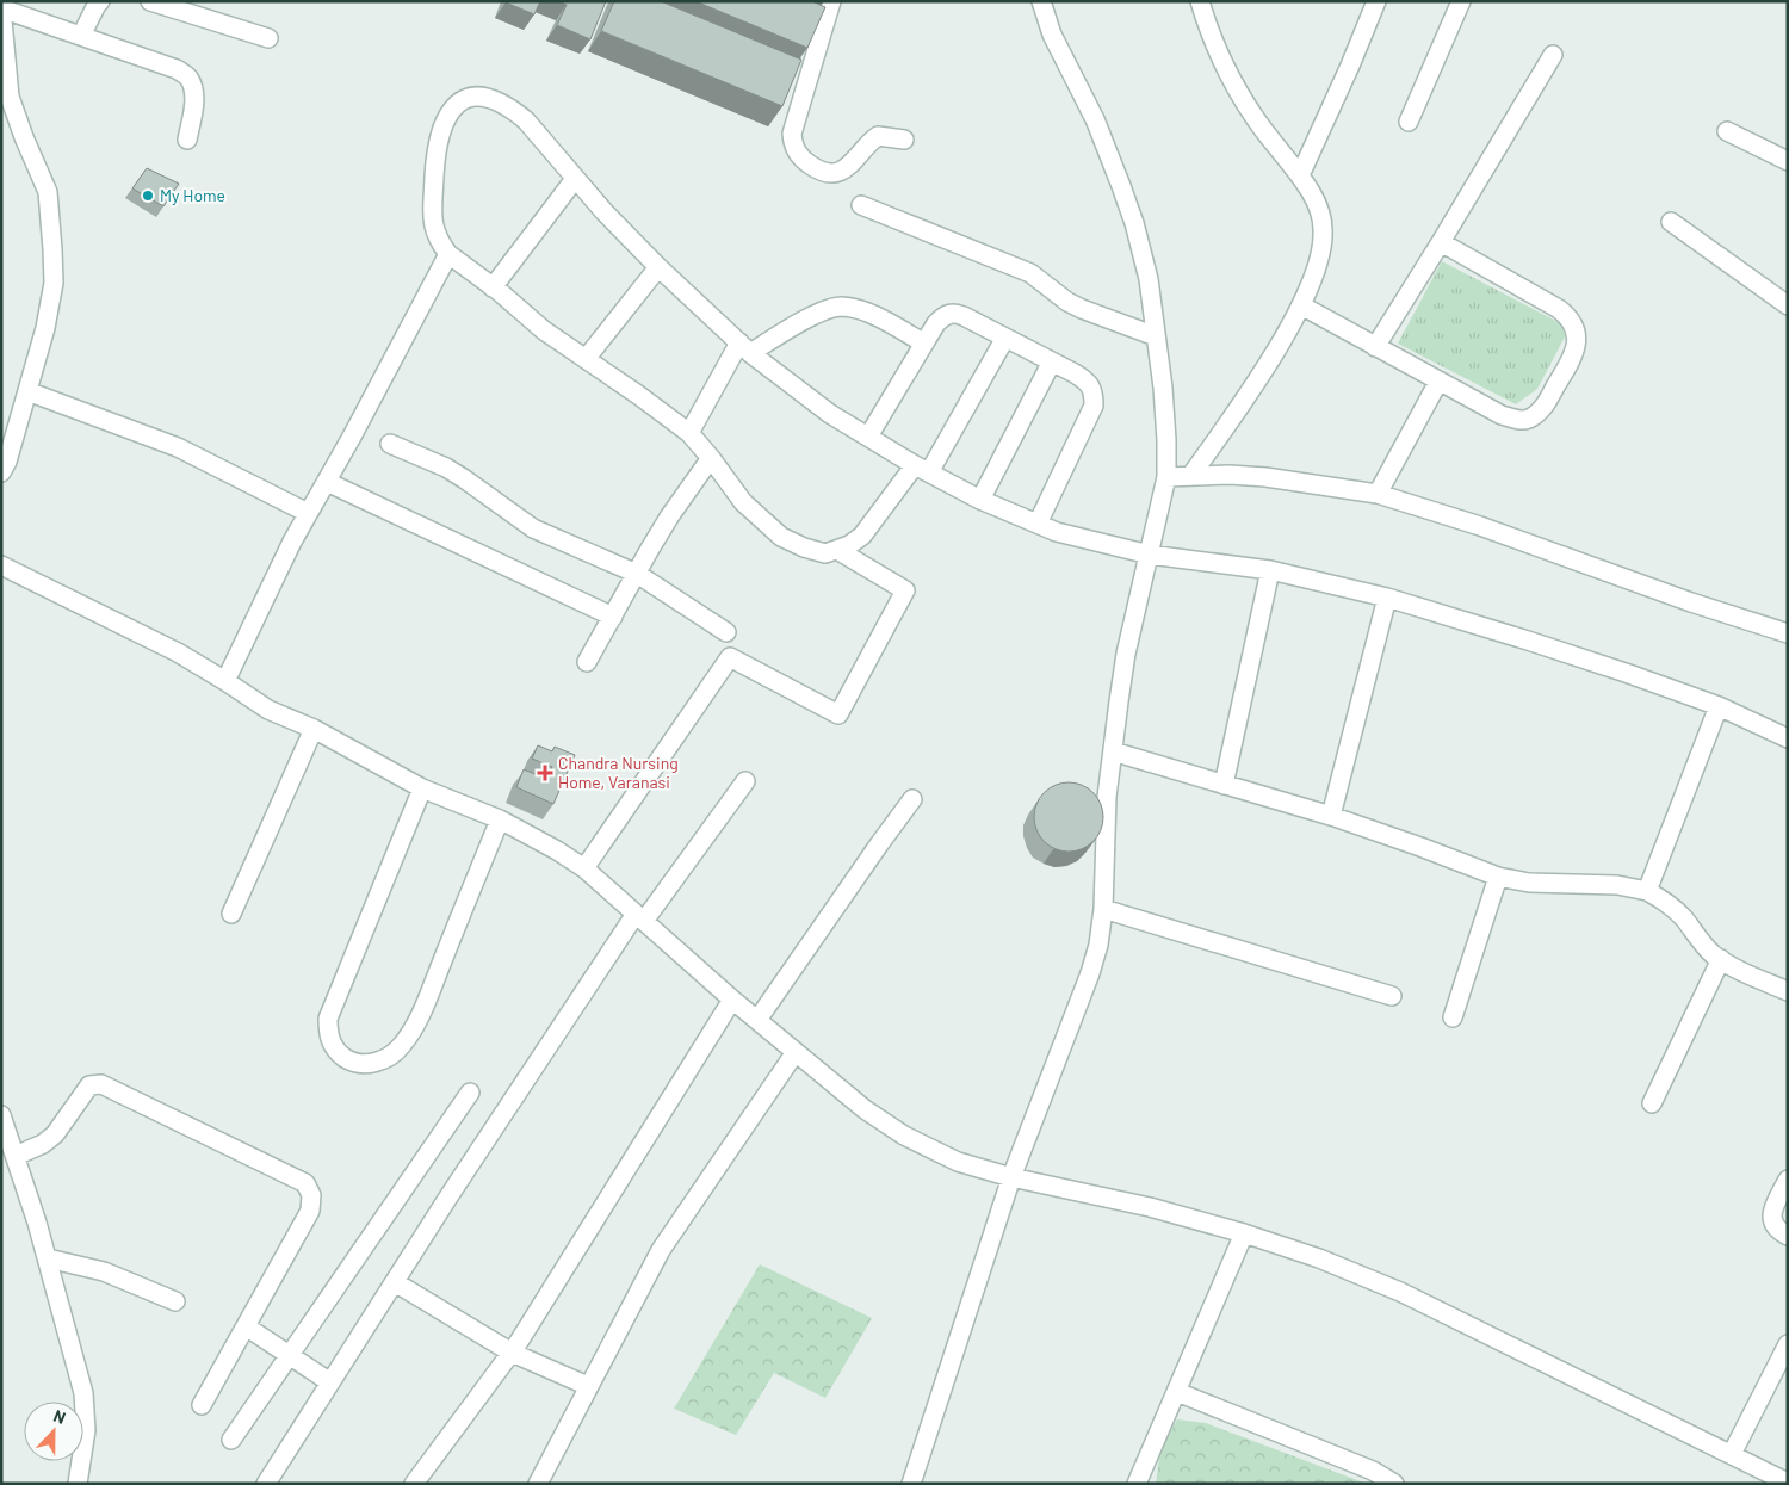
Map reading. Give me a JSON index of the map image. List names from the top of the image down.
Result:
{
  "places": {
    "other": ["My Home"],
    "health": ["Chandra Nursing Home, Varanasi"]
  },
  "north": "top"
}
